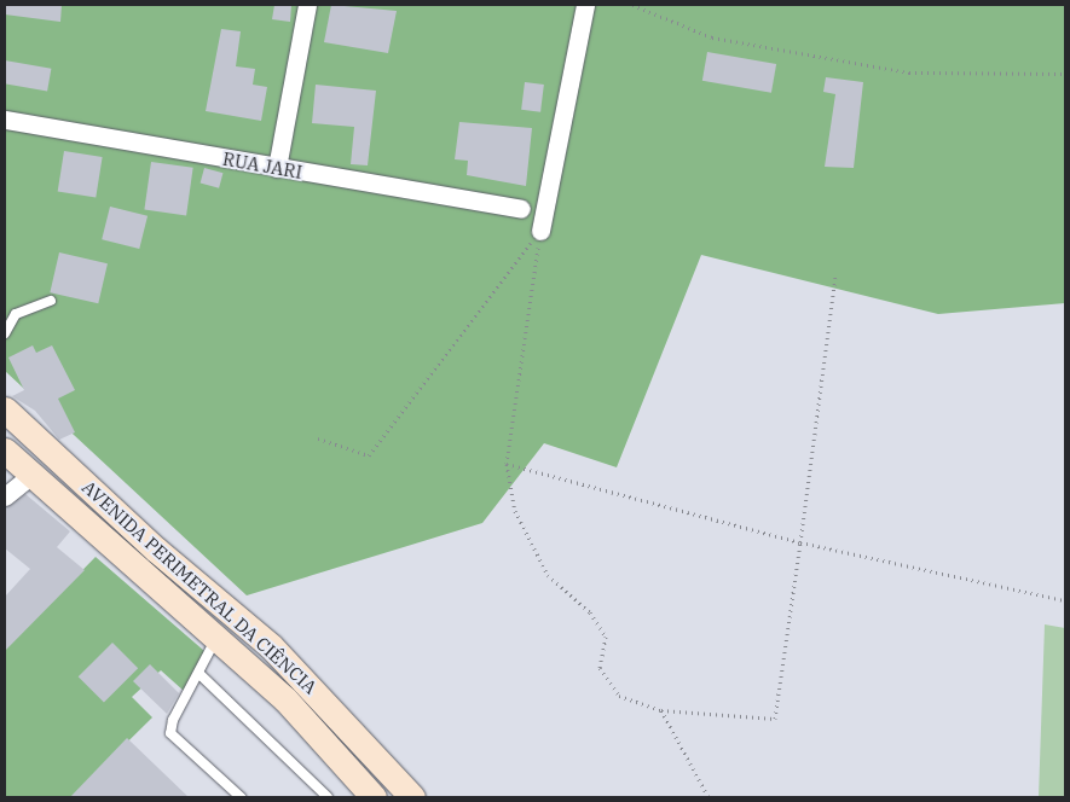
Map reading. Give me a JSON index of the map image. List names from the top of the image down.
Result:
{
  "streets": {
    "main road": ["AVENIDA PERIMETRAL DA CIÊNCIA"],
    "street": ["RUA JARI"]
  }
}
